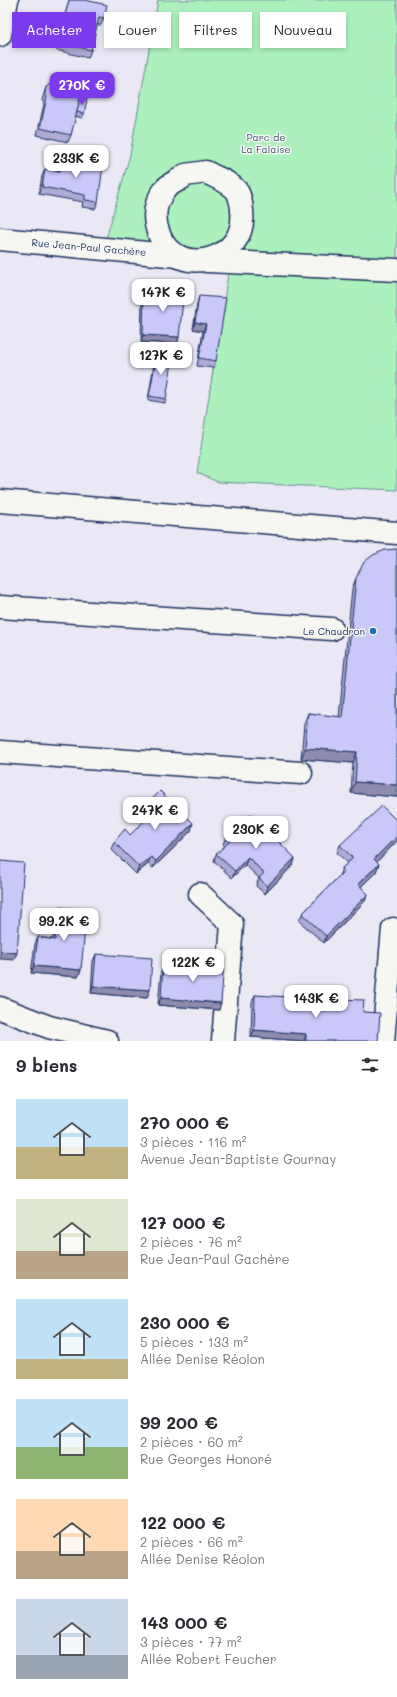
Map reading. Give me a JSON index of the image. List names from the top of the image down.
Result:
{
  "streets": {
    "street": ["Rue Jean-Paul Gachère"]
  },
  "parks": ["Parc de La Falaise"],
  "places": ["Le Chaudron"],
  "page": {
    "chip": [
      "Acheter",
      "Louer",
      "Filtres",
      "Nouveau"
    ],
    "price": [
      "270K €",
      "233K €",
      "147K €",
      "127K €",
      "247K €",
      "230K €",
      "99.2K €",
      "122K €",
      "143K €"
    ],
    "heading": "9 biens",
    "list": [
      {
        "name": "270 000 €",
        "note": "3 pièces · 116 m² · Avenue Jean-Baptiste Gournay"
      },
      {
        "name": "127 000 €",
        "note": "2 pièces · 76 m² · Rue Jean-Paul Gachère"
      },
      {
        "name": "230 000 €",
        "note": "5 pièces · 133 m² · Allée Denise Réolon"
      },
      {
        "name": "99 200 €",
        "note": "2 pièces · 60 m² · Rue Georges Honoré"
      },
      {
        "name": "122 000 €",
        "note": "2 pièces · 66 m² · Allée Denise Réolon"
      },
      {
        "name": "143 000 €",
        "note": "3 pièces · 77 m² · Allée Robert Feucher"
      }
    ]
  }
}
